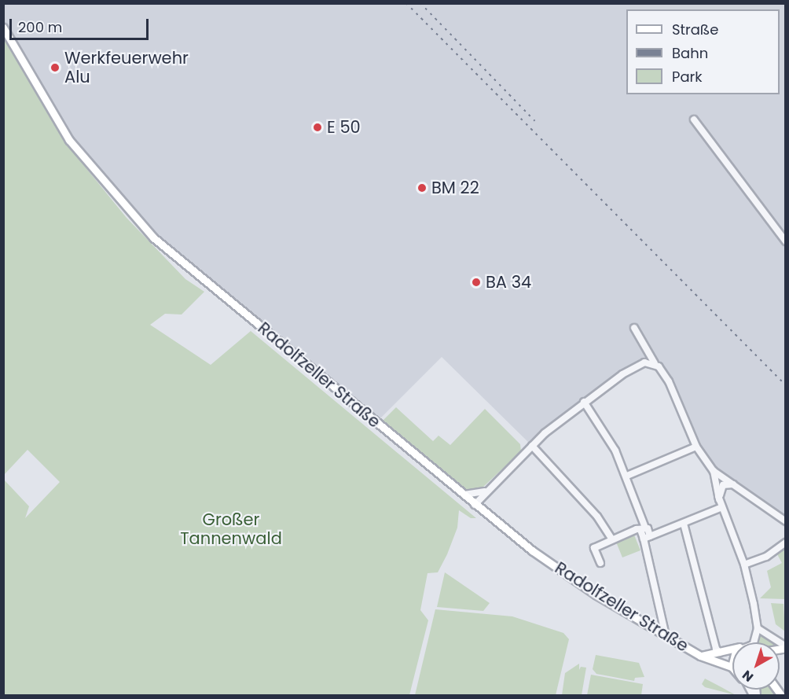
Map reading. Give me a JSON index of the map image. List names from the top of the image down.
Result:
{
  "streets": {
    "main road": ["Radolfzeller Straße"]
  },
  "parks": ["Großer Tannenwald"],
  "places": [
    "Werkfeuerwehr Alu",
    "E 50",
    "BM 22",
    "BA 34"
  ],
  "legend": ["Straße", "Bahn", "Park"],
  "scale_bar": "200 m",
  "north": "bottom left"
}
